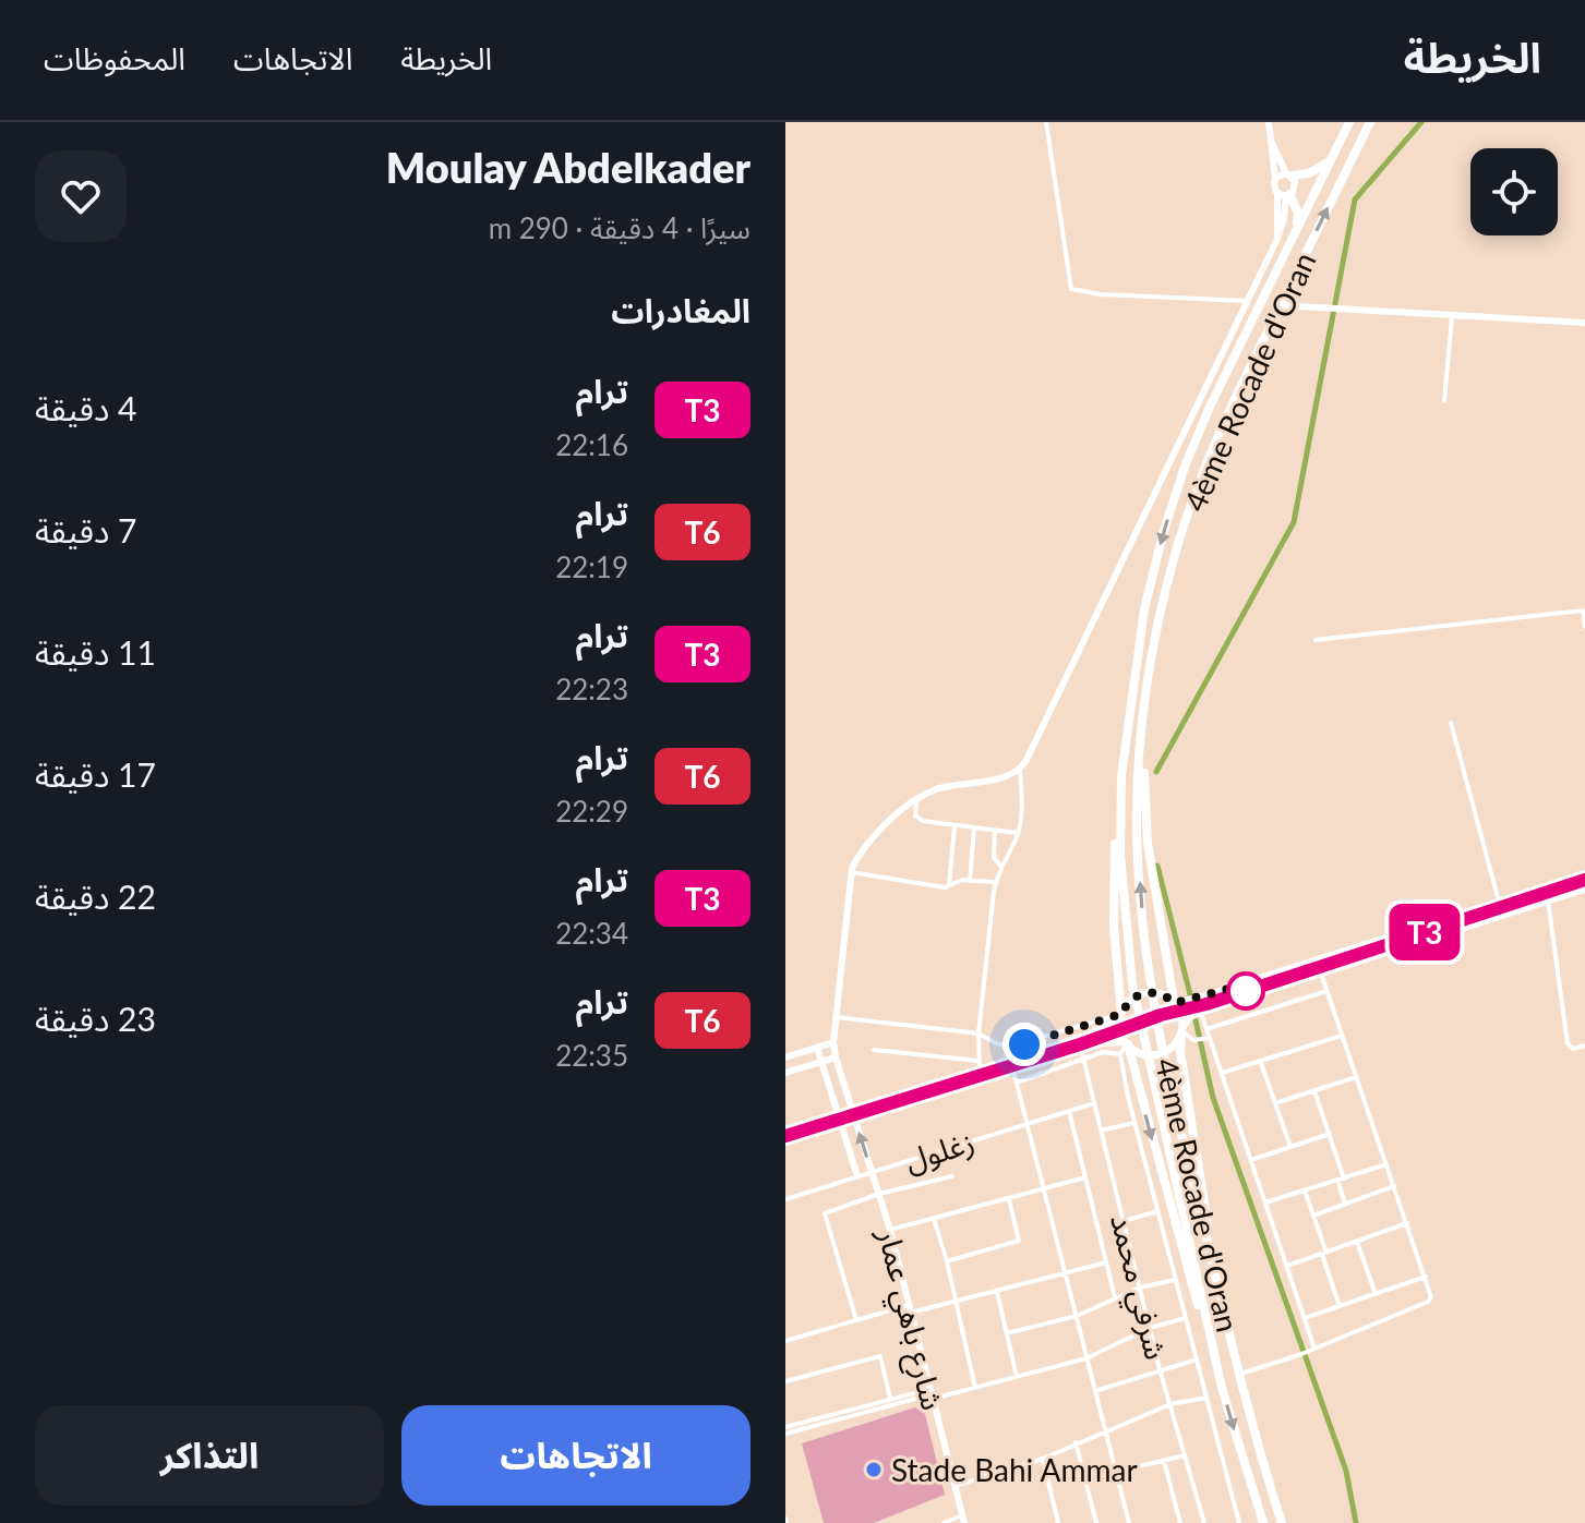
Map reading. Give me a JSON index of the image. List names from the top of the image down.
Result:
{
  "streets": {
    "highway": ["4ème Rocade d'Oran"],
    "main road": ["شارع باهي عمار"],
    "street": ["زغلول", "شرفي محمد"]
  },
  "crossings": [
    ["زغلول", "شرفي محمد"],
    ["زغلول", "شارع باهي عمار"]
  ],
  "places": ["Stade Bahi Ammar"],
  "lines": ["tram line T3"],
  "page": {
    "header": "الخريطة",
    "nav": ["الخريطة", "الاتجاهات", "المحفوظات"],
    "on_map": "T3",
    "heading": [
      ["Moulay Abdelkader", "سيرًا · 4 دقيقة · 290 m"],
      "المغادرات"
    ],
    "list": [
      {
        "mark": "T3",
        "name": "ترام",
        "note": "22:16",
        "value": "4 دقيقة"
      },
      {
        "mark": "T6",
        "name": "ترام",
        "note": "22:19",
        "value": "7 دقيقة"
      },
      {
        "mark": "T3",
        "name": "ترام",
        "note": "22:23",
        "value": "11 دقيقة"
      },
      {
        "mark": "T6",
        "name": "ترام",
        "note": "22:29",
        "value": "17 دقيقة"
      },
      {
        "mark": "T3",
        "name": "ترام",
        "note": "22:34",
        "value": "22 دقيقة"
      },
      {
        "mark": "T6",
        "name": "ترام",
        "note": "22:35",
        "value": "23 دقيقة"
      }
    ],
    "buttons": ["الاتجاهات", "التذاكر"]
  }
}
